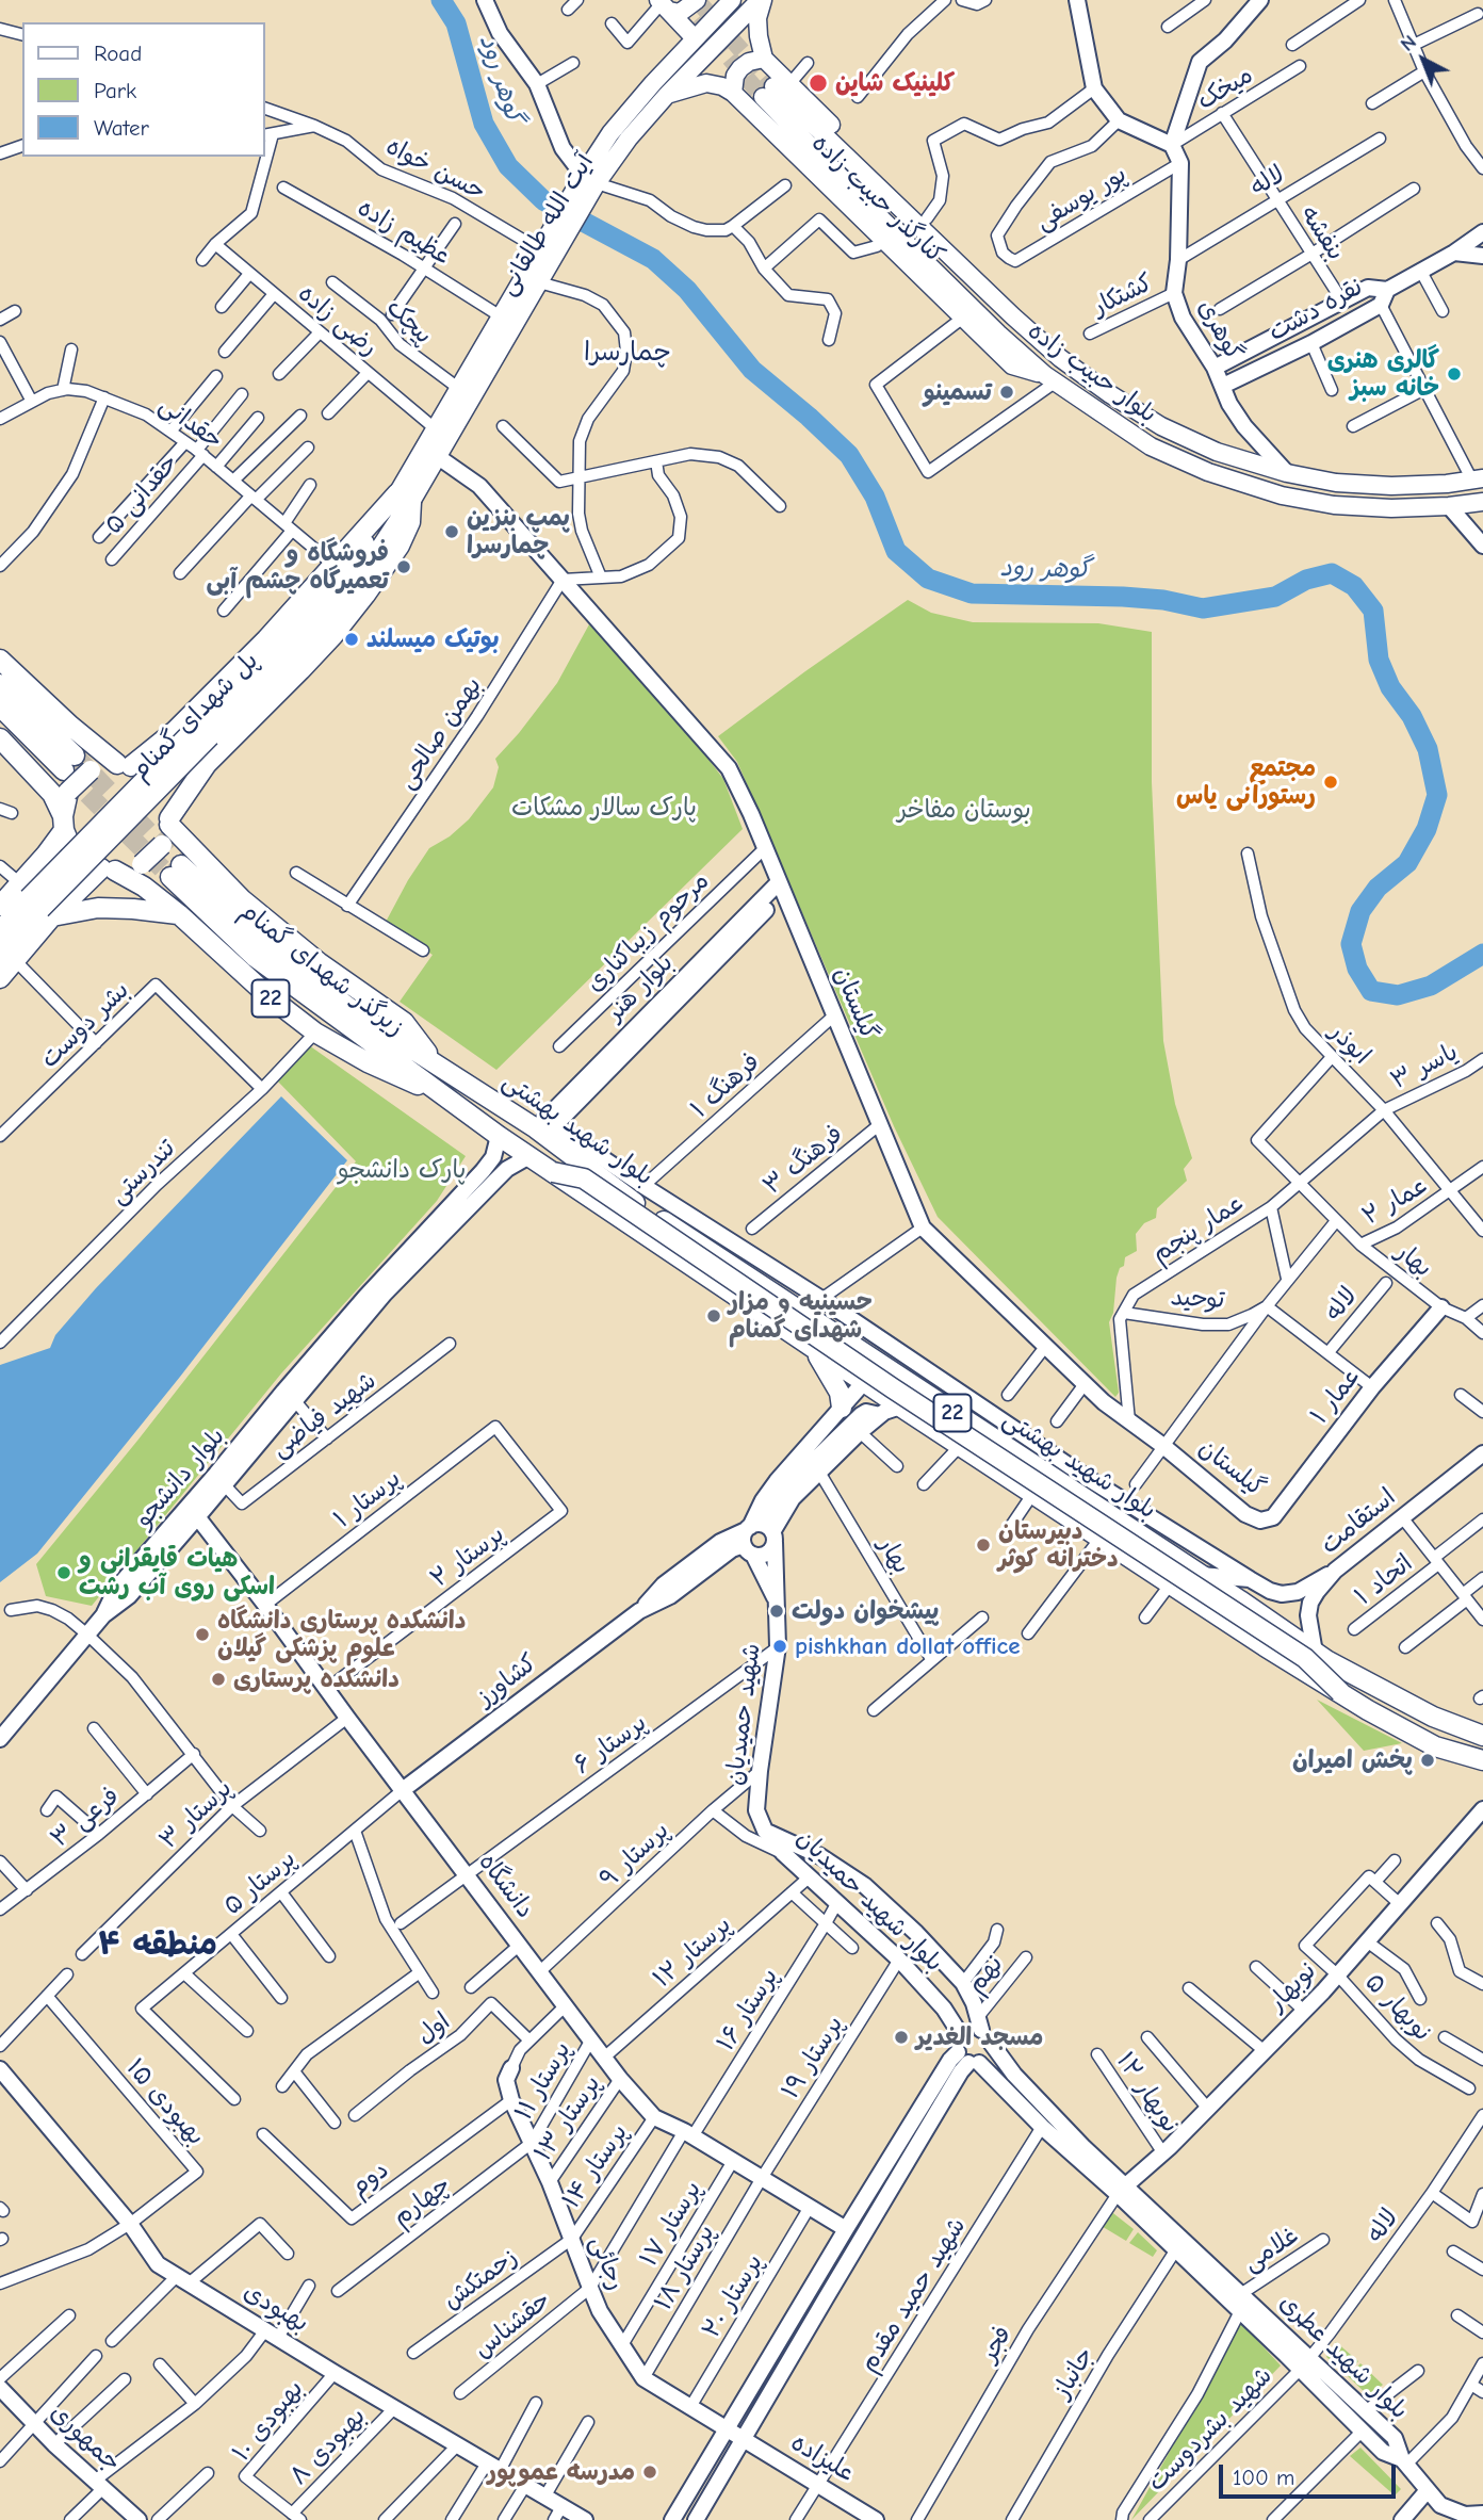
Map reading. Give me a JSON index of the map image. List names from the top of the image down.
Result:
{
  "streets": {
    "highway": [
      "پل شهدای گمنام",
      "زیرگذر شهدای گمنام",
      "22",
      "بلوار شهید بهشتی"
    ],
    "main road": ["کنارگذر حبیب زاده", "آیت الله طالقانی", "بلوار حبیب زاده"],
    "street": [
      "میخک",
      "حسن خواه",
      "لاله",
      "پور یوسفی",
      "عظیم زاده",
      "بنفشه",
      "کشتکار",
      "نقره دشت",
      "رضی زاده",
      "پیچک",
      "گوهری",
      "حقدانی",
      "حقدانی ۵",
      "بهمن صالحی",
      "مرحوم زیباکناری",
      "بلوار هنر",
      "گیلستان",
      "بشر دوست",
      "ابوذر",
      "یاسر ۳",
      "فرهنگ ۱",
      "فرهنگ ۳",
      "تندرستی",
      "عمار ۲",
      "عمار پنجم",
      "بهار",
      "توحید",
      "عمار ۱",
      "شهید فیاضی",
      "بلوار دانشجو",
      "پرستار ۱",
      "استقامت",
      "پرستار ۲",
      "اتحاد ۱",
      "کشاورز",
      "شهید حمیدیان",
      "پرستار ۶",
      "پرستار ۳",
      "فرعی ۳",
      "پرستار ۹",
      "پرستار ۵",
      "دانشگاه",
      "بلوار شهید حمیدیان",
      "پرستار ۱۲",
      "نهم",
      "نوبهار",
      "نوبهار ۵",
      "پرستار ۱۶",
      "اول",
      "پرستار ۱۹",
      "پرستار ۱۱",
      "نوبهار ۱۲",
      "بهبودی ۱۵",
      "پرستار ۱۳",
      "پرستار ۱۴",
      "دوم",
      "چهارم",
      "پرستار ۱۷",
      "غلامی",
      "رجائی",
      "پرستار ۱۸",
      "زحمتکش",
      "شهید حمید مقدم",
      "پرستار ۲۰",
      "بهبودی",
      "حقشناس",
      "فجر",
      "بلوار شهید عطری",
      "جانباز",
      "بهبودی ۱۰",
      "شهید بشردوست",
      "جمهوری",
      "بهبودی ۸",
      "علیزاده"
    ]
  },
  "crossings": [
    ["میخک", "بنفشه"],
    ["میخک", "گوهری"],
    ["حسن خواه", "آیت الله طالقانی"],
    ["لاله", "بنفشه"],
    ["لاله", "گوهری"],
    ["لاله", "بلوار شهید عطری"],
    ["لاله", "شهید بشردوست"],
    ["پور یوسفی", "گوهری"],
    ["کنارگذر حبیب زاده", "بلوار حبیب زاده"],
    ["آیت الله طالقانی", "عظیم زاده"],
    ["آیت الله طالقانی", "رضی زاده"],
    ["آیت الله طالقانی", "پیچک"],
    ["آیت الله طالقانی", "پل شهدای گمنام"],
    ["آیت الله طالقانی", "گیلستان"],
    ["بنفشه", "نقره دشت"],
    ["کشتکار", "گوهری"],
    ["نقره دشت", "گوهری"],
    ["گوهری", "بلوار حبیب زاده"],
    ["حقدانی", "حقدانی ۵"],
    ["بهمن صالحی", "گیلستان"],
    ["مرحوم زیباکناری", "گیلستان"],
    ["زیرگذر شهدای گمنام", "22"],
    ["زیرگذر شهدای گمنام", "بلوار شهید بهشتی"],
    ["بلوار هنر", "گیلستان"],
    ["بلوار هنر", "بلوار شهید بهشتی"],
    ["22", "بلوار شهید بهشتی"],
    ["22", "تندرستی"],
    ["گیلستان", "فرهنگ ۱"],
    ["گیلستان", "فرهنگ ۳"],
    ["گیلستان", "عمار ۱"],
    ["بشر دوست", "تندرستی"],
    ["ابوذر", "یاسر ۳"],
    ["ابوذر", "عمار ۲"],
    ["ابوذر", "عمار پنجم"],
    ["ابوذر", "بهار"],
    ["یاسر ۳", "عمار پنجم"],
    ["بلوار شهید بهشتی", "بلوار دانشجو"],
    ["بلوار شهید بهشتی", "استقامت"],
    ["بلوار شهید بهشتی", "شهید حمیدیان"],
    ["عمار ۲", "بهار"],
    ["عمار پنجم", "بهار"],
    ["عمار پنجم", "توحید"],
    ["بهار", "توحید"],
    ["بهار", "عمار ۱"],
    ["شهید فیاضی", "بلوار دانشجو"],
    ["بلوار دانشجو", "دانشگاه"],
    ["پرستار ۱", "پرستار ۲"],
    ["پرستار ۱", "دانشگاه"],
    ["پرستار ۲", "دانشگاه"],
    ["کشاورز", "شهید حمیدیان"],
    ["کشاورز", "پرستار ۵"],
    ["کشاورز", "دانشگاه"],
    ["شهید حمیدیان", "پرستار ۶"],
    ["شهید حمیدیان", "پرستار ۹"],
    ["شهید حمیدیان", "بلوار شهید حمیدیان"],
    ["پرستار ۶", "دانشگاه"],
    ["پرستار ۳", "دانشگاه"],
    ["پرستار ۹", "دانشگاه"],
    ["پرستار ۵", "دانشگاه"],
    ["دانشگاه", "پرستار ۱۲"],
    ["دانشگاه", "پرستار ۱۶"],
    ["دانشگاه", "پرستار ۱۹"],
    ["دانشگاه", "پرستار ۱۱"],
    ["دانشگاه", "پرستار ۱۳"],
    ["دانشگاه", "پرستار ۱۴"],
    ["دانشگاه", "پرستار ۱۷"],
    ["دانشگاه", "پرستار ۱۸"],
    ["دانشگاه", "پرستار ۲۰"],
    ["بلوار شهید حمیدیان", "پرستار ۱۲"],
    ["بلوار شهید حمیدیان", "نهم"],
    ["بلوار شهید حمیدیان", "پرستار ۱۶"],
    ["بلوار شهید حمیدیان", "پرستار ۱۹"],
    ["بلوار شهید حمیدیان", "بلوار شهید عطری"],
    ["نهم", "بلوار شهید عطری"],
    ["نوبهار", "نوبهار ۵"],
    ["نوبهار", "نوبهار ۱۲"],
    ["نوبهار", "فجر"],
    ["نوبهار", "بلوار شهید عطری"],
    ["پرستار ۱۶", "رجائی"],
    ["پرستار ۱۶", "حقشناس"],
    ["پرستار ۱۹", "پرستار ۱۸"],
    ["پرستار ۱۱", "چهارم"],
    ["پرستار ۱۱", "رجائی"],
    ["بهبودی ۱۵", "بهبودی"],
    ["پرستار ۱۳", "رجائی"],
    ["پرستار ۱۴", "رجائی"],
    ["پرستار ۱۴", "زحمتکش"],
    ["دوم", "رجائی"],
    ["چهارم", "رجائی"],
    ["پرستار ۱۷", "رجائی"],
    ["غلامی", "بلوار شهید عطری"],
    ["رجائی", "پرستار ۱۸"],
    ["رجائی", "زحمتکش"],
    ["رجائی", "پرستار ۲۰"],
    ["رجائی", "حقشناس"],
    ["رجائی", "علیزاده"],
    ["شهید حمید مقدم", "بلوار شهید عطری"],
    ["شهید حمید مقدم", "علیزاده"],
    ["بهبودی", "بهبودی ۱۰"],
    ["بهبودی", "بهبودی ۸"],
    ["فجر", "بلوار شهید عطری"],
    ["بلوار شهید عطری", "جانباز"],
    ["بلوار شهید عطری", "شهید بشردوست"],
    ["بهبودی ۱۰", "بهبودی ۸"]
  ],
  "districts": ["چمارسرا", "منطقه ۴"],
  "water": ["گوهر رود"],
  "parks": ["پارک سالار مشکات", "بوستان مفاخر", "پارک دانشجو"],
  "places": [
    "کلینیک شاین",
    "گالری هنری خانه سبز",
    "تسمینو",
    "پمپ بنزین چمارسرا",
    "فروشگاه و تعمیرگاه چشم آبی",
    "بوتیک میسلند",
    "مجتمع رستورانی یاس",
    "حسینیه و مزار شهدای گمنام",
    "دبیرستان دخترانه کوثر",
    "هیات قایقرانی و اسکی روی آب رشت",
    "پیشخوان دولت",
    "دانشکده پرستاری دانشگاه علوم پزشکی گیلان",
    "pishkhan dollat office",
    "دانشکده پرستاری",
    "پخش امیران",
    "مسجد الغدیر",
    "مدرسه عموپور"
  ],
  "legend": ["Road", "Park", "Water"],
  "scale_bar": "100 m",
  "north": "top left"
}
